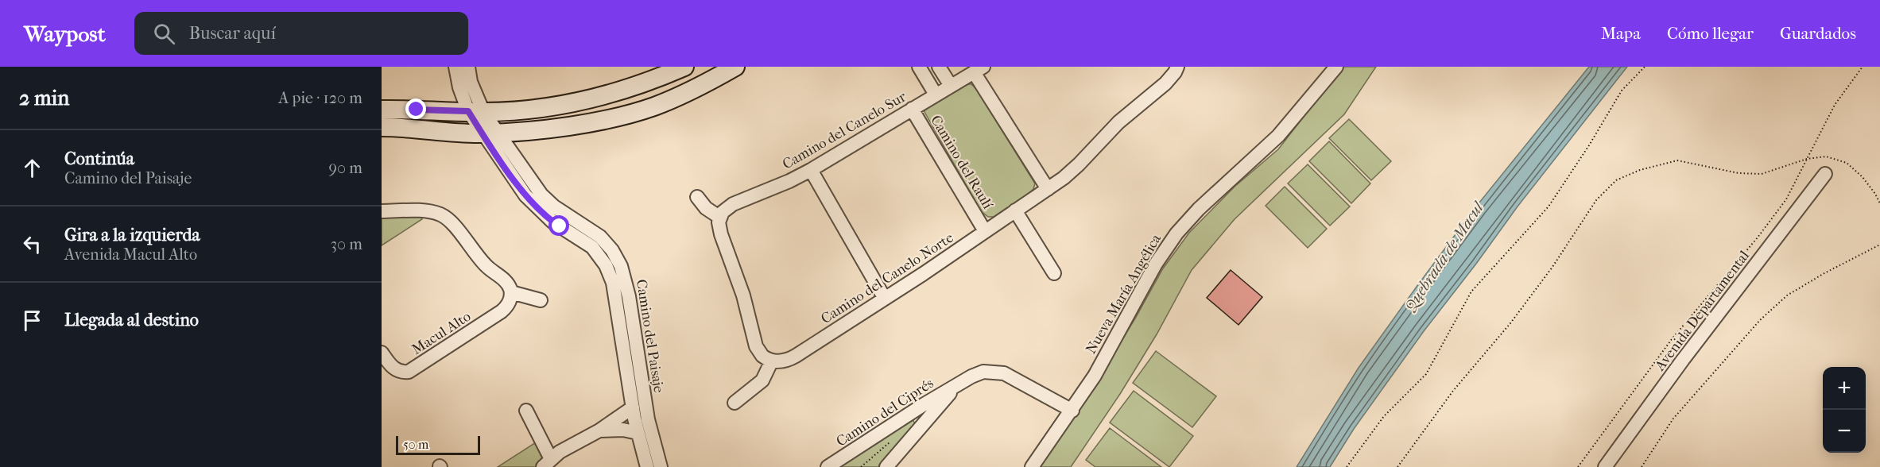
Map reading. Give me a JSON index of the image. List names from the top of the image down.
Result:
{
  "streets": {
    "street": [
      "Camino del Canelo Sur",
      "Camino del Raulí",
      "Camino del Canelo Norte",
      "Nueva María Angélica",
      "Avenida Departamental",
      "Macul Alto",
      "Camino del Paisaje",
      "Camino del Ciprés"
    ]
  },
  "crossings": [
    ["Camino del Canelo Sur", "Camino del Raulí"],
    ["Camino del Raulí", "Camino del Canelo Norte"],
    ["Nueva María Angélica", "Camino del Ciprés"]
  ],
  "water": ["Quebrada de Macul"],
  "scale_bar": "50 m",
  "page": {
    "header": "Waypost",
    "search": "Buscar aquí",
    "nav": ["Mapa", "Cómo llegar", "Guardados"],
    "heading": ["2 min", "A pie · 120 m"],
    "list": [
      ["Continúa", "Camino del Paisaje", "90 m"],
      ["Gira a la izquierda", "Avenida Macul Alto", "30 m"],
      "Llegada al destino"
    ],
    "map_buttons": ["+", "−"],
    "scale": "50 m"
  }
}
